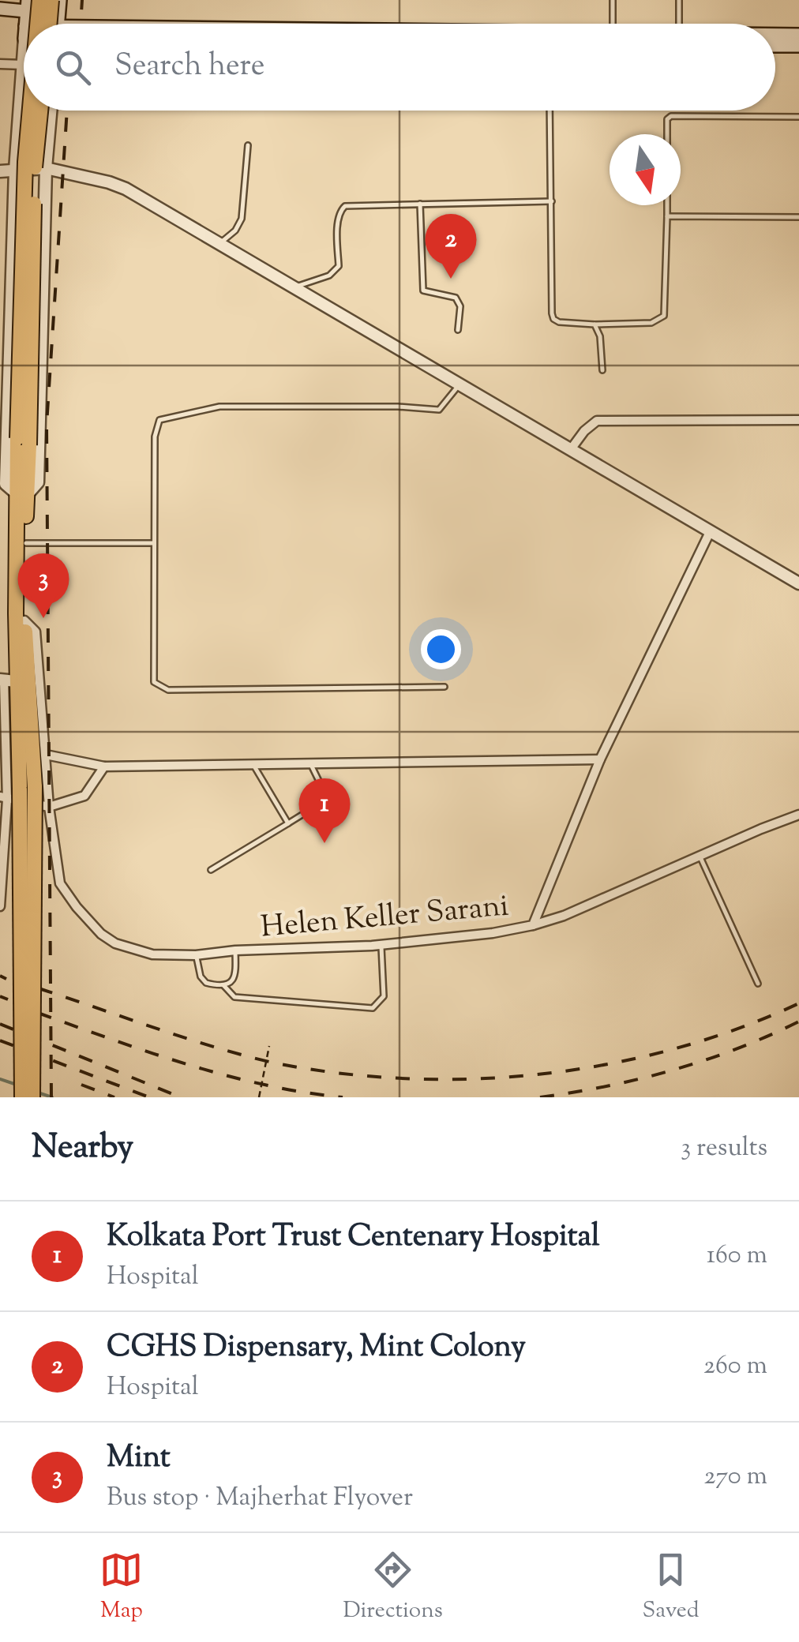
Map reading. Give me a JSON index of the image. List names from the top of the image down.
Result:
{
  "streets": {
    "street": ["Helen Keller Sarani"]
  },
  "north": "bottom",
  "page": {
    "search": "Search here",
    "pins": ["2", "3", "1"],
    "heading": ["Nearby", "3 results"],
    "list": [
      {
        "mark": "1",
        "name": "Kolkata Port Trust Centenary Hospital",
        "note": "Hospital",
        "value": "160 m"
      },
      {
        "mark": "2",
        "name": "CGHS Dispensary, Mint Colony",
        "note": "Hospital",
        "value": "260 m"
      },
      {
        "mark": "3",
        "name": "Mint",
        "note": "Bus stop · Majherhat Flyover",
        "value": "270 m"
      }
    ],
    "nav": ["Map", "Directions", "Saved"]
  }
}
